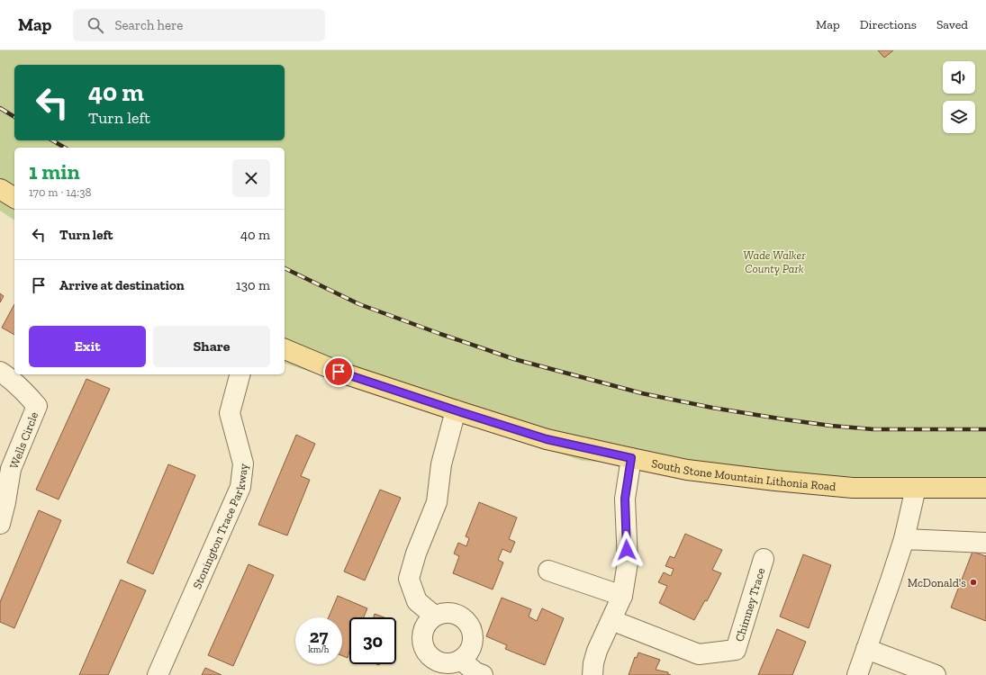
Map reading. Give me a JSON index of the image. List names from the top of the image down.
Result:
{
  "streets": {
    "main road": ["South Stone Mountain Lithonia Road"],
    "street": ["Wells Circle", "Stonington Trace Parkway", "Chimney Trace"]
  },
  "parks": ["Wade Walker County Park"],
  "places": ["McDonald's"],
  "page": {
    "header": "Map",
    "search": "Search here",
    "nav": ["Map", "Directions", "Saved"],
    "turn": ["40 m", "Turn left"],
    "heading": ["1 min", "170 m · 14:38"],
    "list": [
      {
        "name": "Turn left",
        "value": "40 m"
      },
      {
        "name": "Arrive at destination",
        "value": "130 m"
      }
    ],
    "buttons": ["Exit", "Share"],
    "speed": "27 km/h",
    "limit": "30"
  }
}
